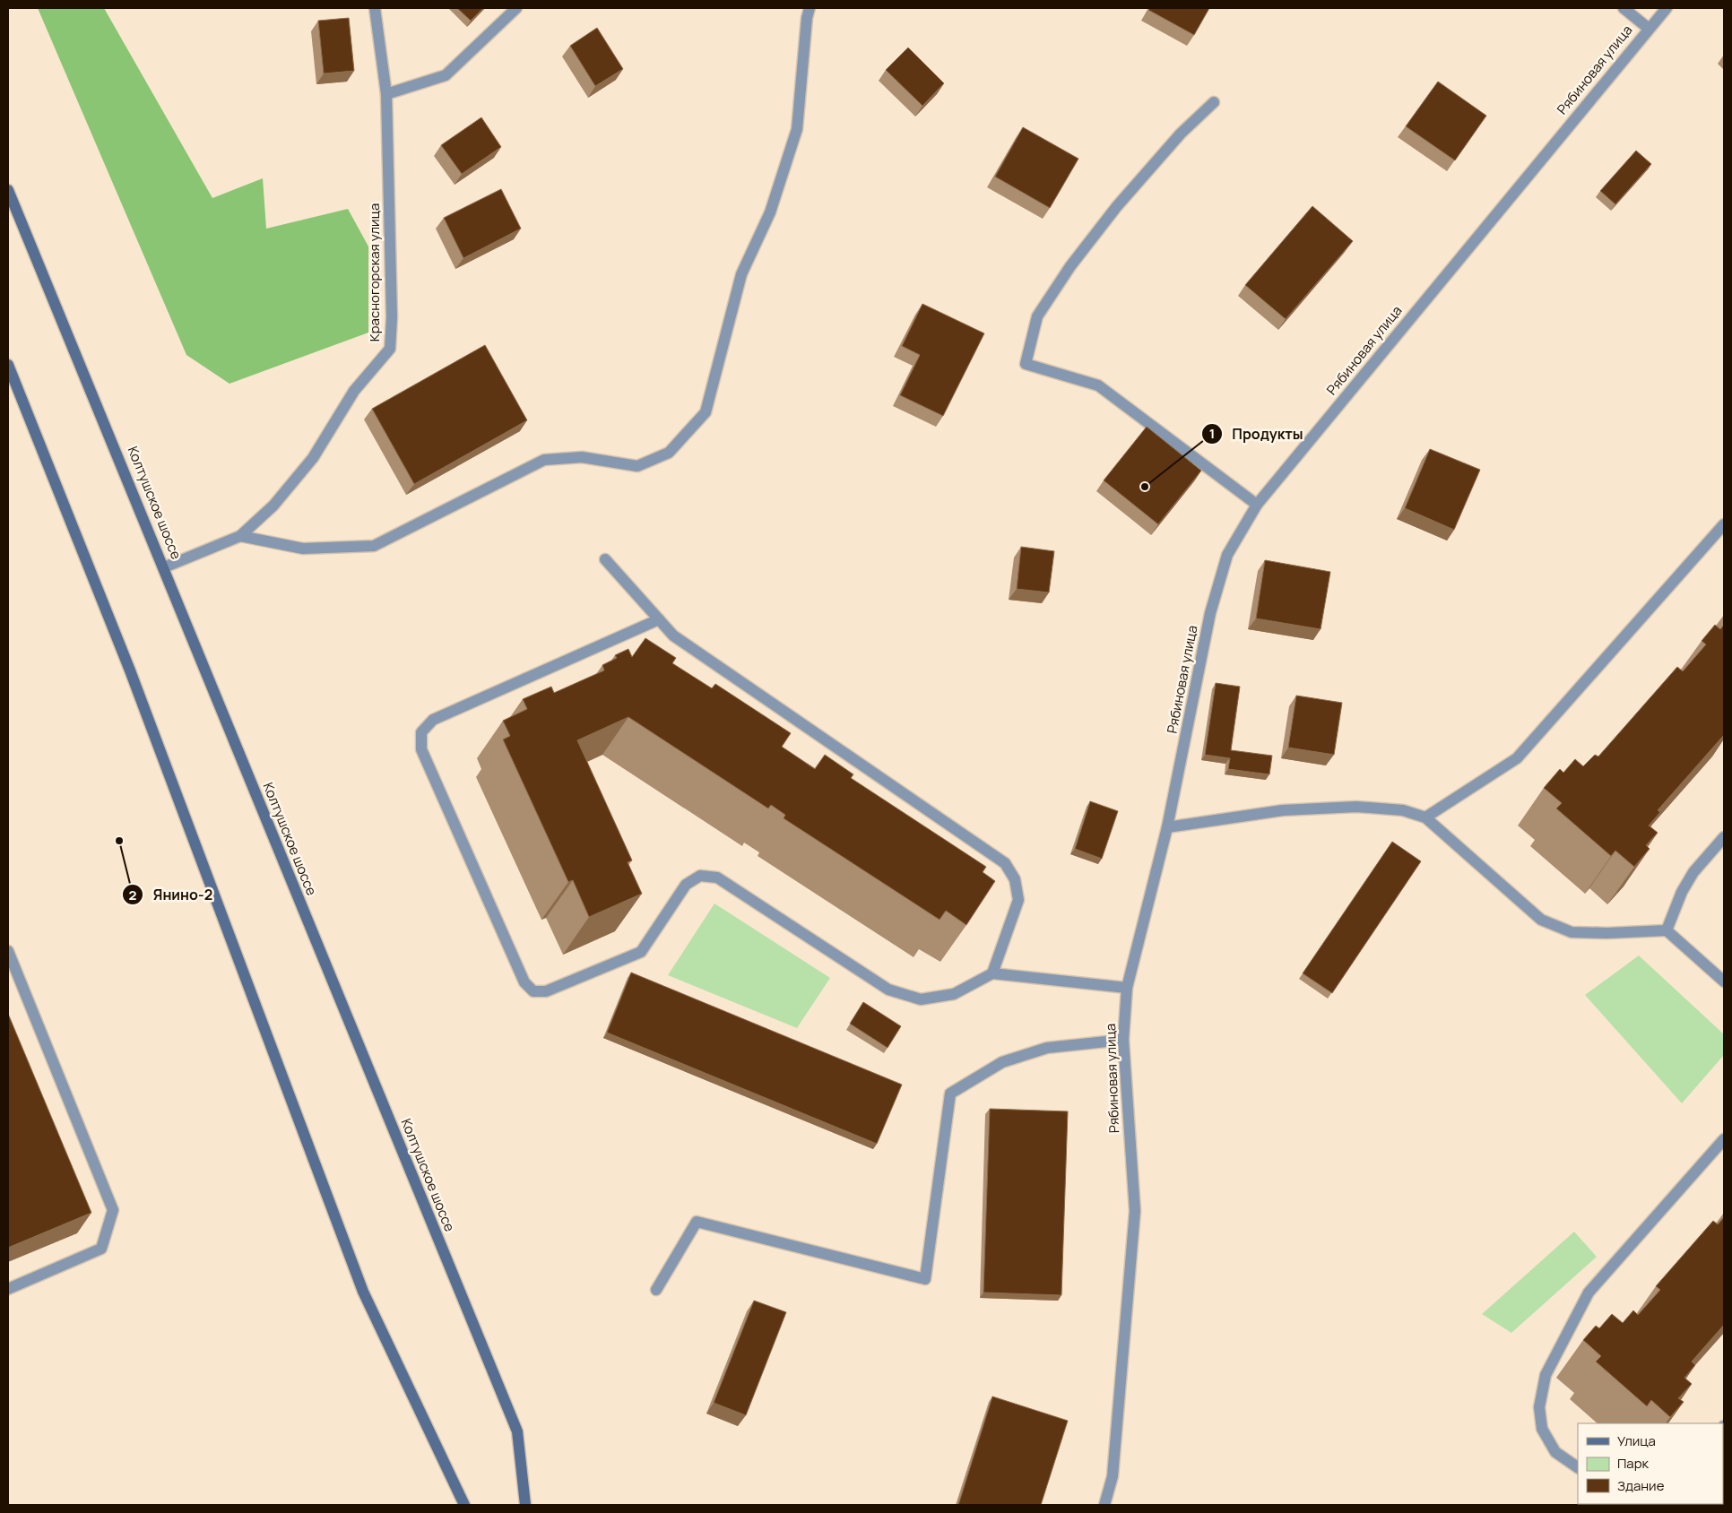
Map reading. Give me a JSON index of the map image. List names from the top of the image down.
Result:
{
  "streets": {
    "main road": ["Колтушское шоссе"],
    "street": ["Рябиновая улица", "Красногорская улица"]
  },
  "crossings": [
    ["Красногорская улица", "Колтушское шоссе"]
  ],
  "places": ["Продукты", "Янино-2"],
  "legend": ["Улица", "Парк", "Здание"]
}
